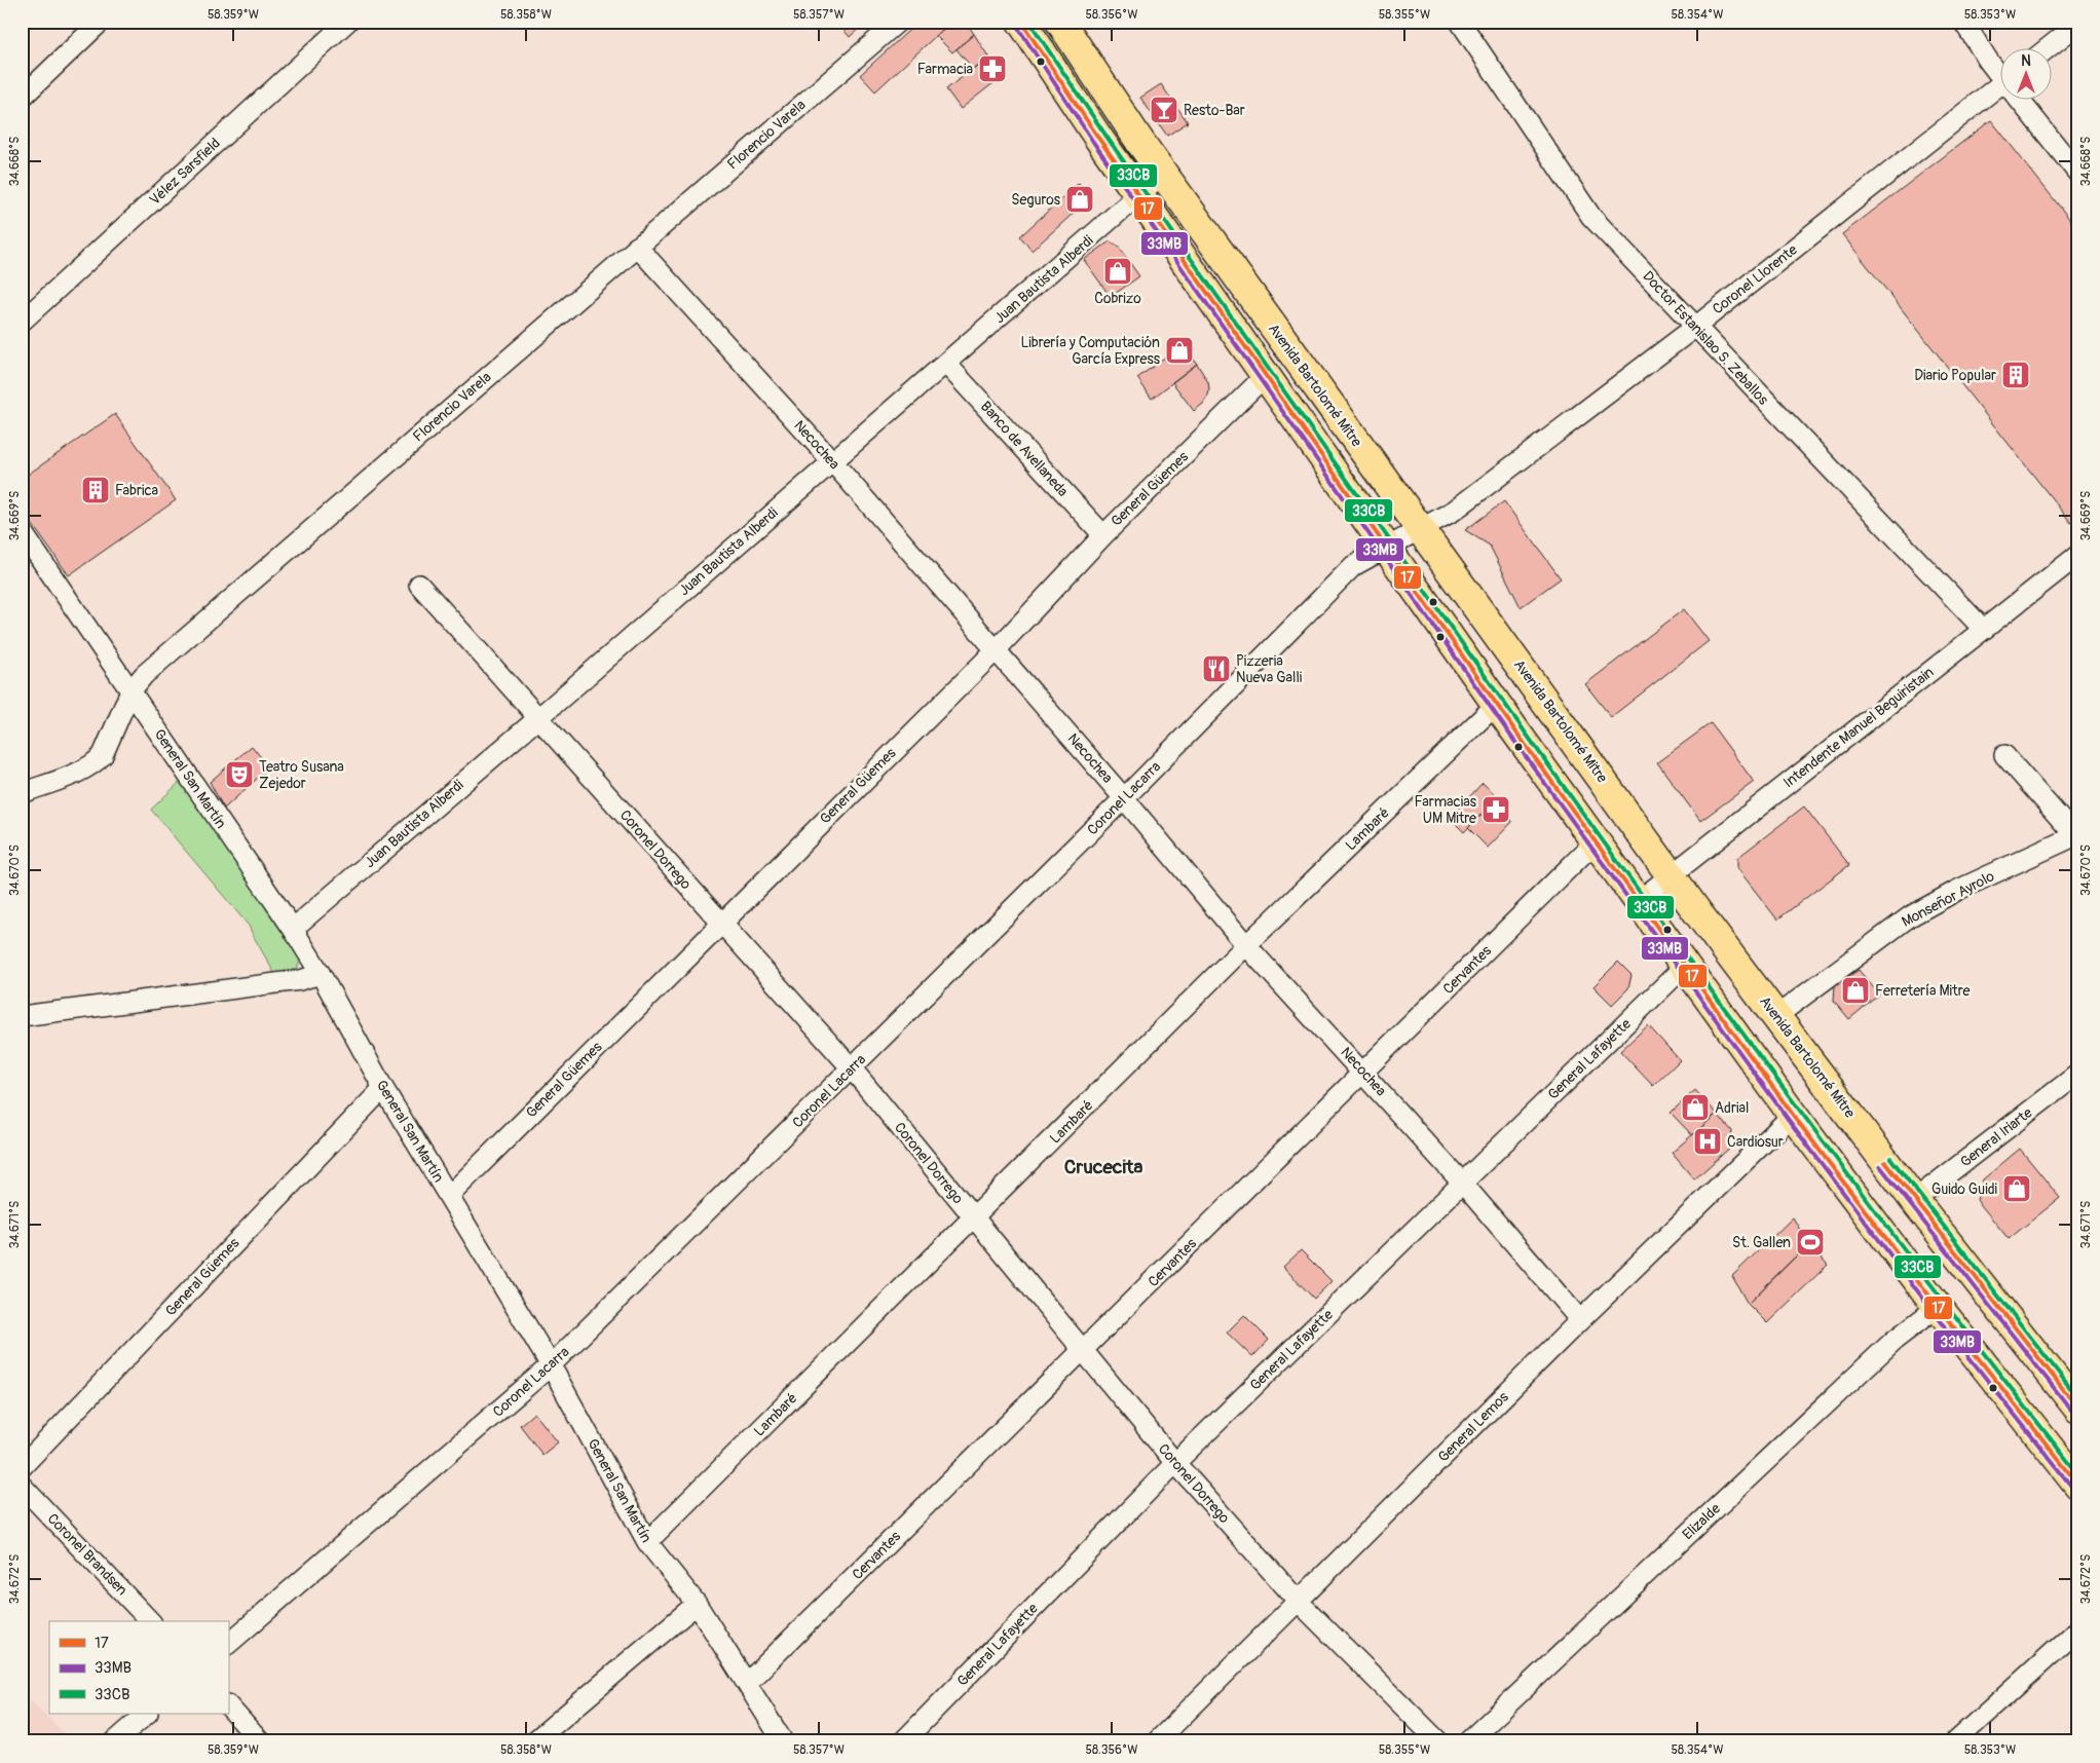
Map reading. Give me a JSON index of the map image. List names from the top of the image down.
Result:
{
  "streets": {
    "main road": ["Avenida Bartolomé Mitre"],
    "street": [
      "Florencio Varela",
      "Vélez Sarsfield",
      "Juan Bautista Alberdi",
      "Coronel Llorente",
      "Doctor Estanislao S. Zeballos",
      "Necochea",
      "Banco de Avellaneda",
      "General Güemes",
      "Intendente Manuel Beguiristain",
      "General San Martín",
      "Coronel Lacarra",
      "Lambaré",
      "Coronel Dorrego",
      "Monseñor Ayrolo",
      "Cervantes",
      "General Lafayette",
      "General Iriarte",
      "General Lemos",
      "Elizalde",
      "Coronel Brandsen"
    ]
  },
  "crossings": [
    ["Florencio Varela", "Necochea"],
    ["Florencio Varela", "General San Martín"],
    ["Juan Bautista Alberdi", "Avenida Bartolomé Mitre"],
    ["Juan Bautista Alberdi", "Necochea"],
    ["Juan Bautista Alberdi", "Banco de Avellaneda"],
    ["Juan Bautista Alberdi", "General San Martín"],
    ["Juan Bautista Alberdi", "Coronel Dorrego"],
    ["Coronel Llorente", "Doctor Estanislao S. Zeballos"],
    ["Coronel Llorente", "Avenida Bartolomé Mitre"],
    ["Coronel Llorente", "Coronel Lacarra"],
    ["Doctor Estanislao S. Zeballos", "Intendente Manuel Beguiristain"],
    ["Avenida Bartolomé Mitre", "Intendente Manuel Beguiristain"],
    ["Avenida Bartolomé Mitre", "Coronel Lacarra"],
    ["Avenida Bartolomé Mitre", "Monseñor Ayrolo"],
    ["Avenida Bartolomé Mitre", "General Iriarte"],
    ["Necochea", "General Güemes"],
    ["Necochea", "Coronel Lacarra"],
    ["Necochea", "Lambaré"],
    ["Necochea", "Cervantes"],
    ["Necochea", "General Lafayette"],
    ["Necochea", "General Lemos"],
    ["Banco de Avellaneda", "General Güemes"],
    ["General Güemes", "General San Martín"],
    ["General Güemes", "Coronel Dorrego"],
    ["General San Martín", "Coronel Lacarra"],
    ["General San Martín", "Lambaré"],
    ["General San Martín", "Cervantes"],
    ["Coronel Lacarra", "Coronel Dorrego"],
    ["Lambaré", "Coronel Dorrego"],
    ["Coronel Dorrego", "Cervantes"],
    ["Coronel Dorrego", "General Lafayette"],
    ["Coronel Dorrego", "General Lemos"]
  ],
  "districts": ["Crucecita"],
  "places": {
    "pharmacy": ["Farmacia", "Farmacias UM Mitre"],
    "bar": ["Resto-Bar"],
    "shop": [
      "Seguros",
      "Cobrizo",
      "Librería y Computación García Express",
      "Ferretería Mitre",
      "Adrial",
      "Guido Guidi"
    ],
    "building": ["Diario Popular", "Fabrica"],
    "restaurant": ["Pizzeria Nueva Galli"],
    "theatre": ["Teatro Susana Zejedor"],
    "hospital": ["Cardiosur"],
    "sports": ["St. Gallen"]
  },
  "lines": ["transit line 17", "transit line 33CB", "transit line 33MB"],
  "legend": ["17", "33MB", "33CB"],
  "north": "top",
  "coordinates": [
    "58.359°W",
    "58.358°W",
    "58.357°W",
    "58.356°W",
    "58.355°W",
    "58.354°W",
    "58.353°W",
    "34.668°S",
    "34.669°S",
    "34.670°S",
    "34.671°S",
    "34.672°S"
  ]
}
